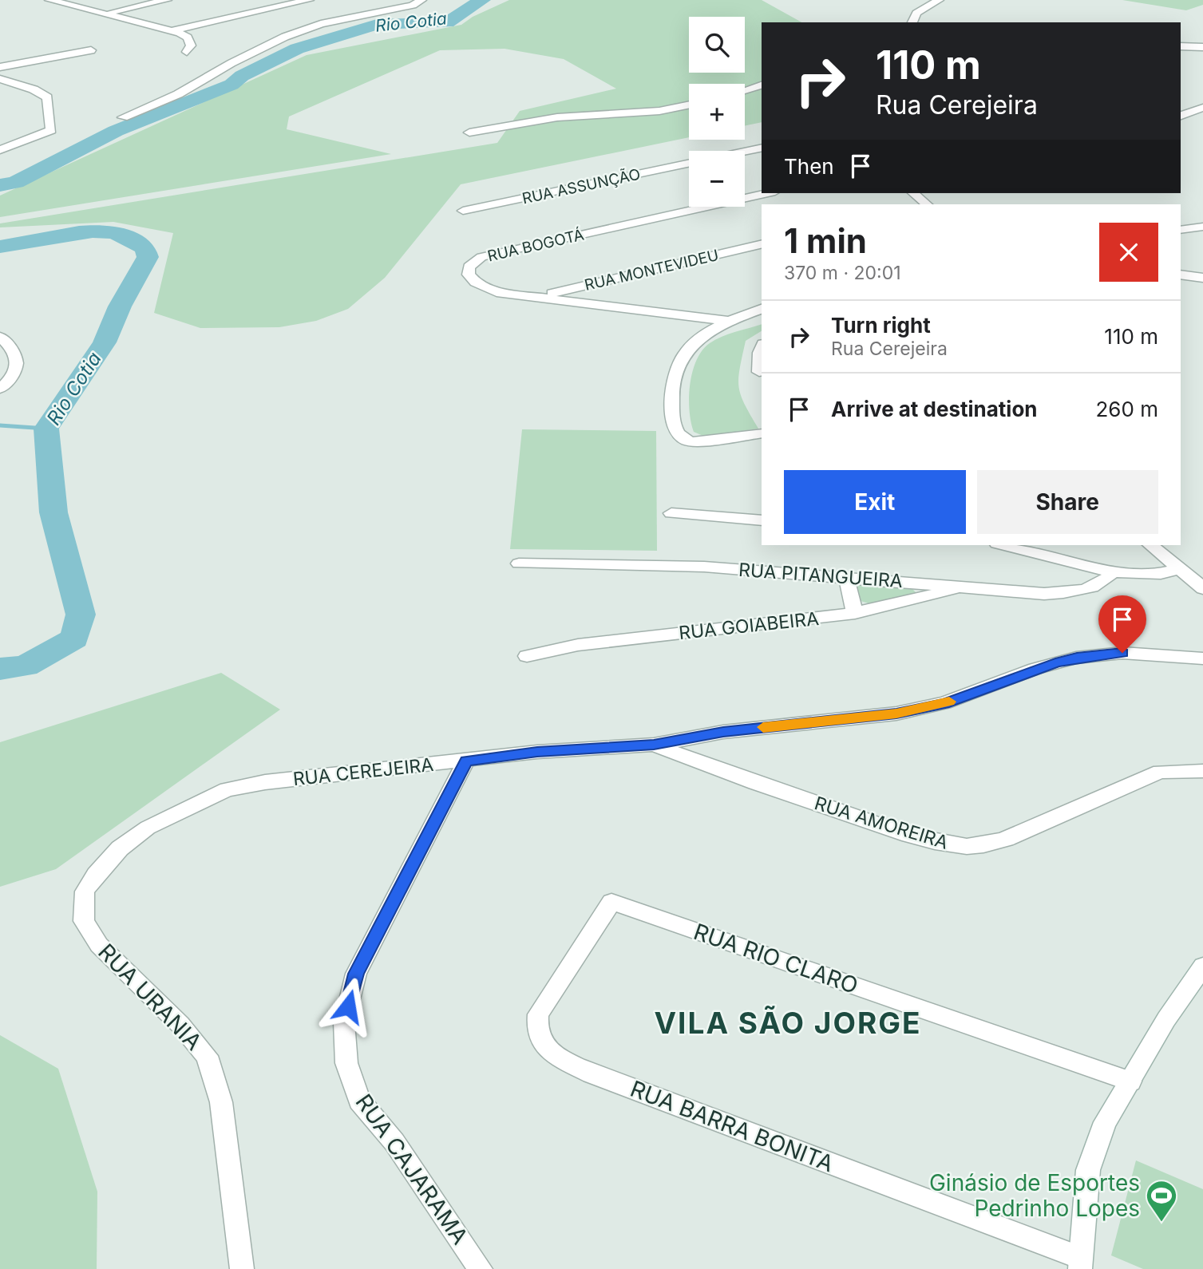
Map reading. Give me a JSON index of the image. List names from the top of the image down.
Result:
{
  "streets": {
    "street": [
      "RUA ASSUNÇÃO",
      "RUA BOGOTÁ",
      "RUA MONTEVIDEU",
      "RUA PITANGUEIRA",
      "RUA GOIABEIRA",
      "RUA CEREJEIRA",
      "RUA AMOREIRA",
      "RUA RIO CLARO",
      "RUA URANIA",
      "RUA BARRA BONITA",
      "RUA CAJARAMA"
    ]
  },
  "crossings": [
    ["RUA BOGOTÁ", "RUA MONTEVIDEU"],
    ["RUA PITANGUEIRA", "RUA GOIABEIRA"],
    ["RUA CEREJEIRA", "RUA AMOREIRA"],
    ["RUA CEREJEIRA", "RUA URANIA"],
    ["RUA CEREJEIRA", "RUA CAJARAMA"],
    ["RUA RIO CLARO", "RUA BARRA BONITA"]
  ],
  "districts": ["VILA SÃO JORGE"],
  "water": ["Rio Cotia"],
  "places": {
    "sports": ["Ginásio de Esportes Pedrinho Lopes"]
  },
  "page": {
    "map_buttons": ["+", "−"],
    "turn": ["110 m", "Rua Cerejeira"],
    "then": "Then",
    "heading": ["1 min", "370 m · 20:01"],
    "list": [
      {
        "name": "Turn right",
        "note": "Rua Cerejeira",
        "value": "110 m"
      },
      {
        "name": "Arrive at destination",
        "value": "260 m"
      }
    ],
    "buttons": ["Exit", "Share"]
  }
}
